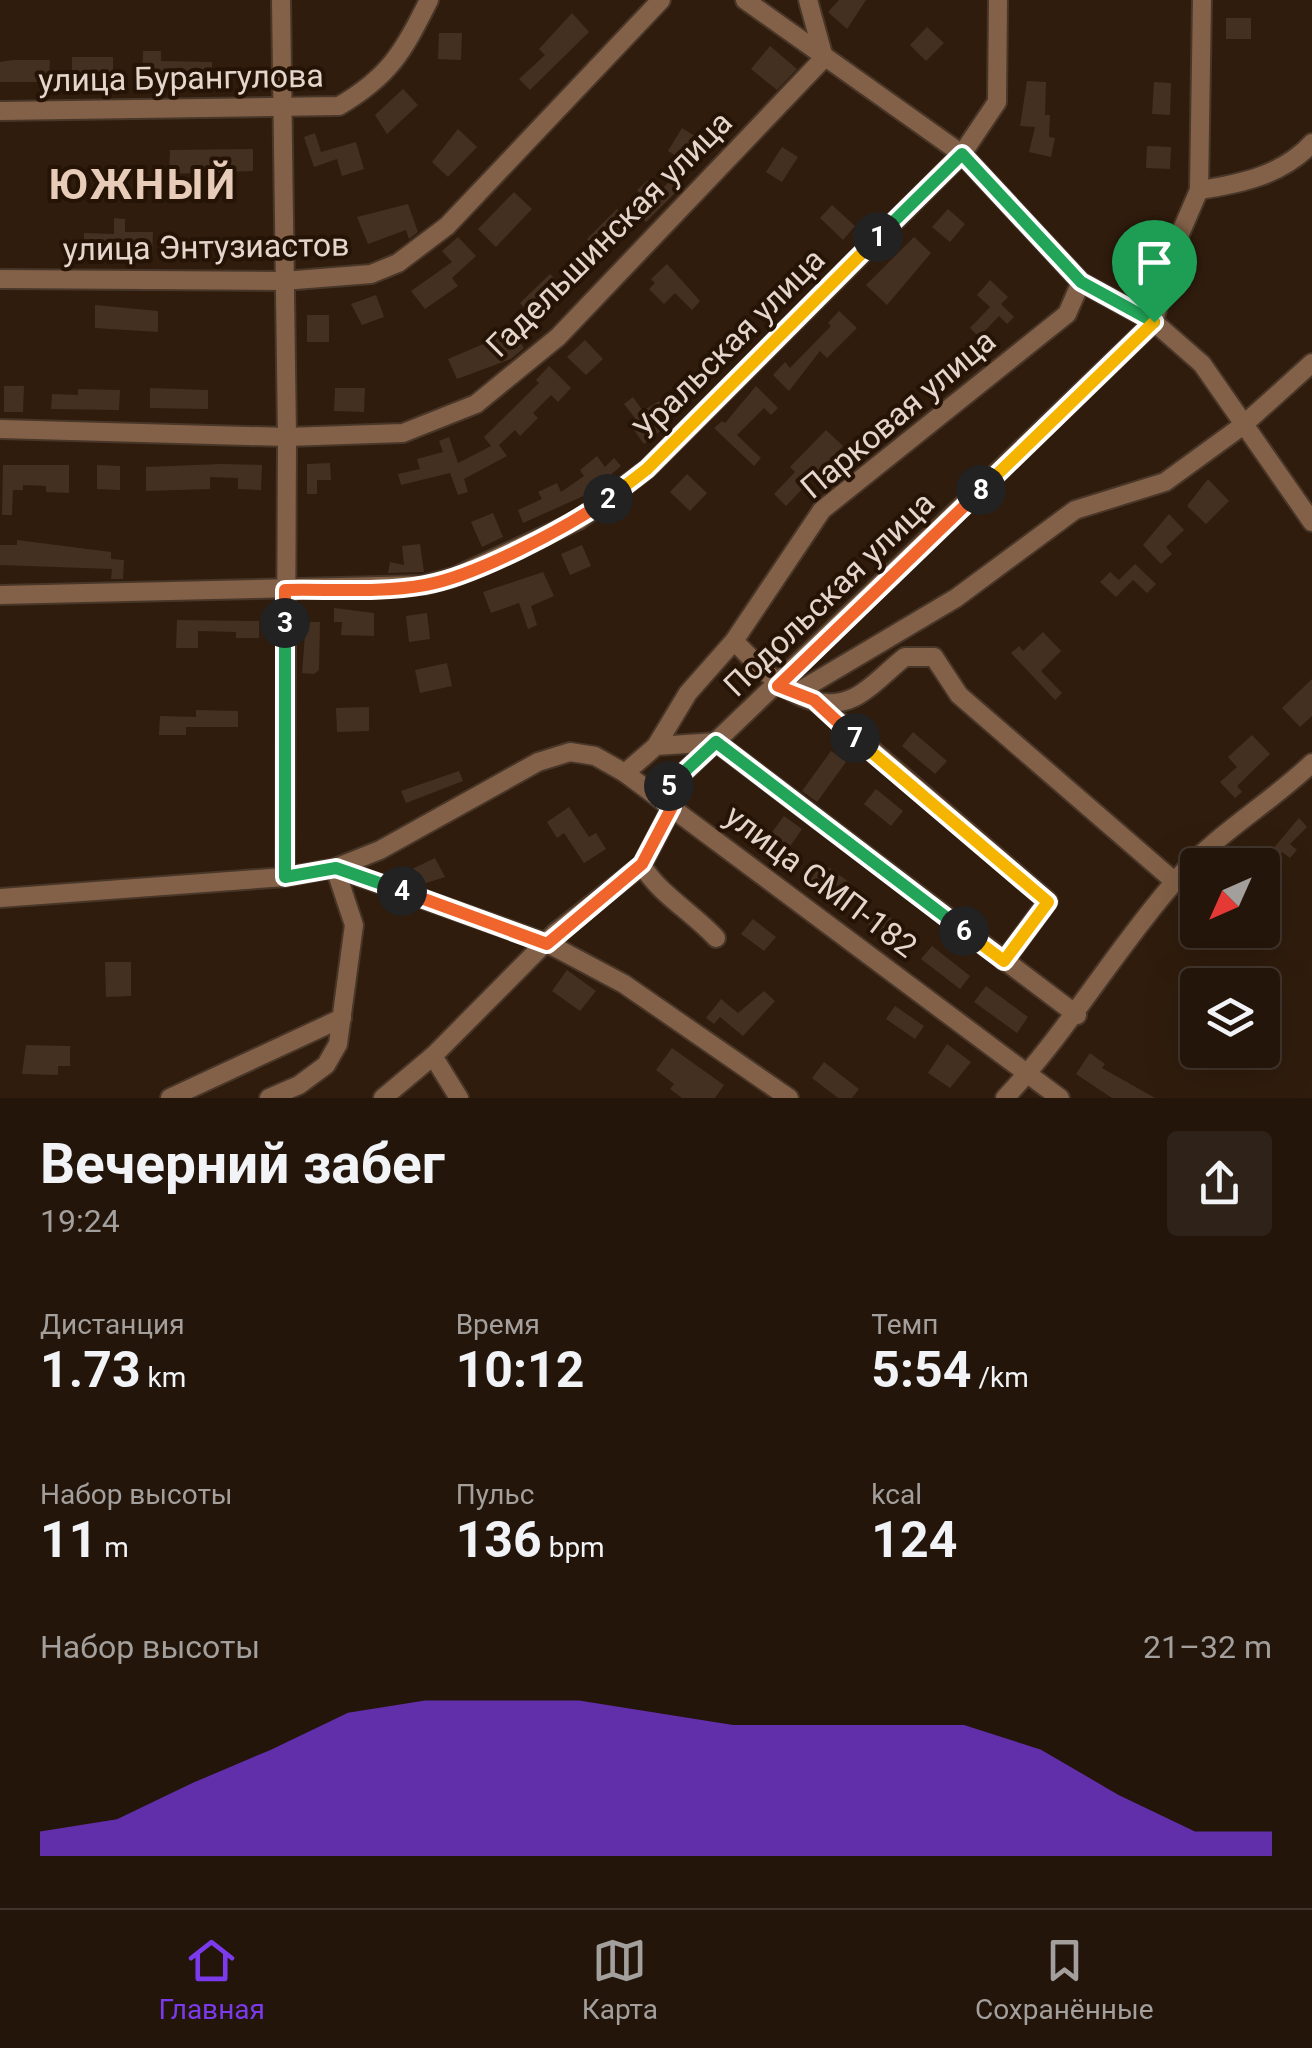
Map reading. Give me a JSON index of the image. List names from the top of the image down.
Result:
{
  "streets": {
    "street": [
      "улица Бурангулова",
      "Гадельшинская улица",
      "улица Энтузиастов",
      "Уральская улица",
      "Парковая улица",
      "Подольская улица",
      "улица СМП-182"
    ]
  },
  "crossings": [
    ["Парковая улица", "улица СМП-182"],
    ["Подольская улица", "улица СМП-182"]
  ],
  "districts": ["ЮЖНЫЙ"],
  "north": "bottom left",
  "page": {
    "pins": [
      "1",
      "8",
      "2",
      "3",
      "7",
      "5",
      "4",
      "6"
    ],
    "heading": ["Вечерний забег", "19:24"],
    "stats": [
      ["Дистанция", "1.73 km"],
      ["Время", "10:12"],
      ["Темп", "5:54 /km"],
      ["Набор высоты", "11 m"],
      ["Пульс", "136 bpm"],
      ["kcal", "124"]
    ],
    "chart": ["Набор высоты", "21–32 m"],
    "tabs": ["Главная", "Карта", "Сохранённые"]
  }
}
